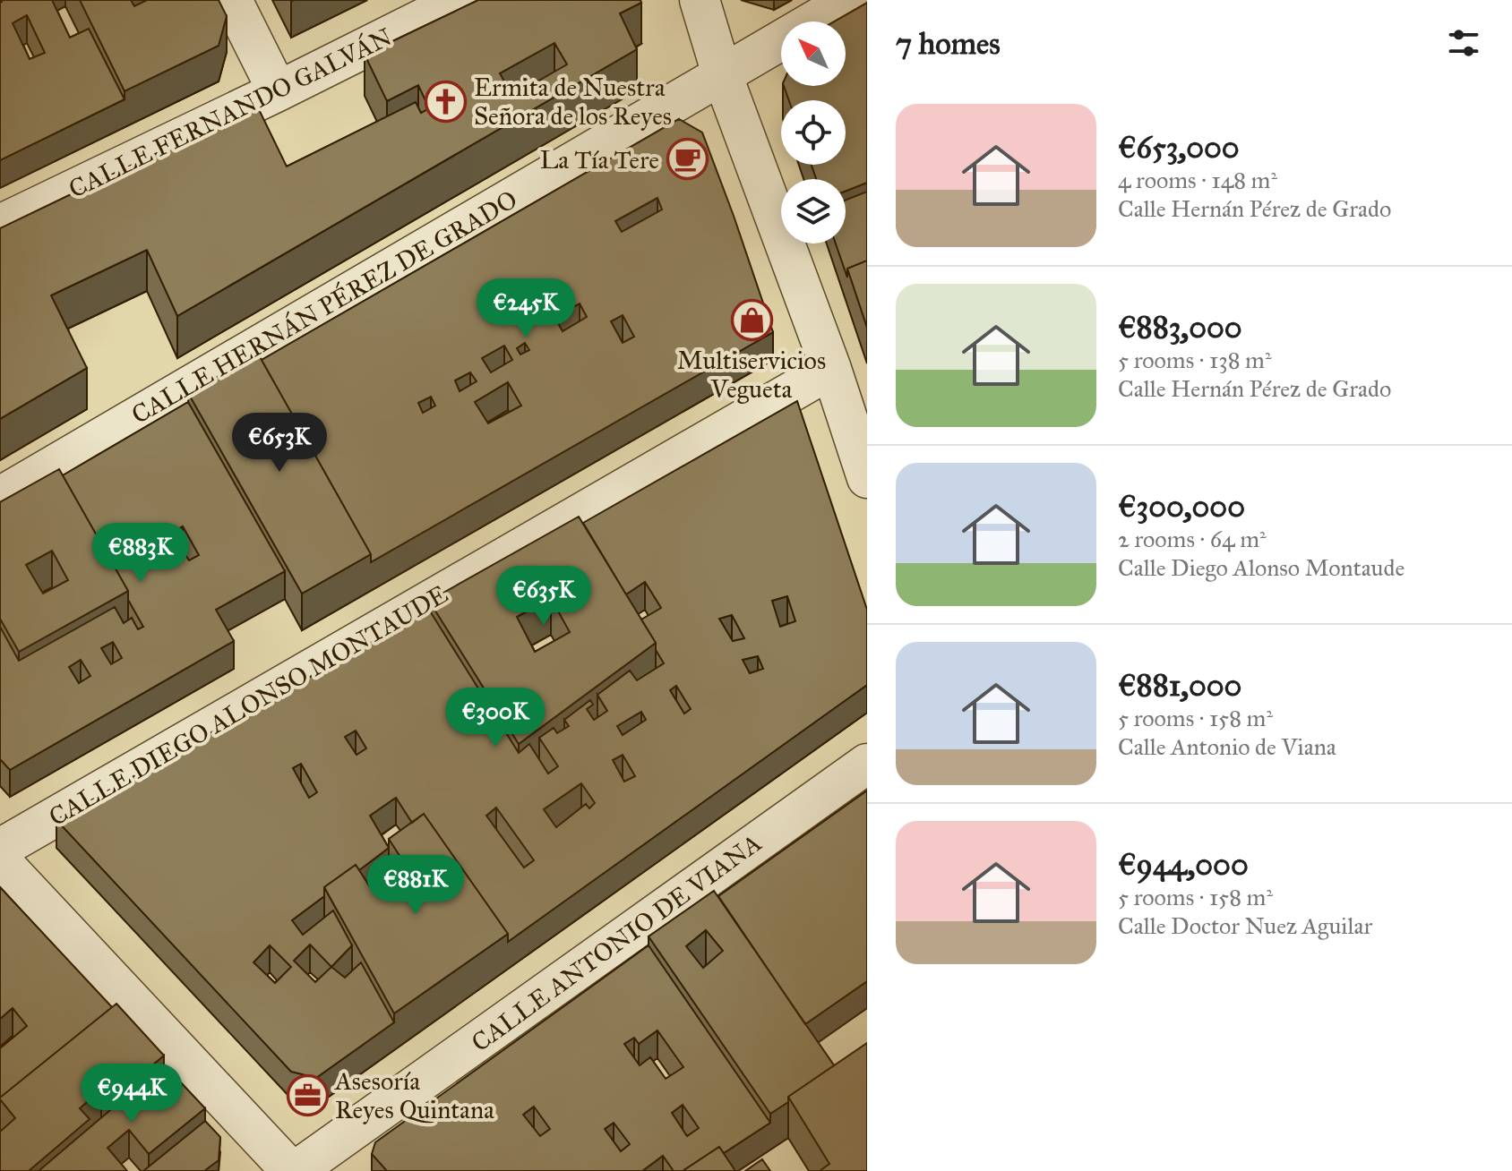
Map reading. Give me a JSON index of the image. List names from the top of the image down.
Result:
{
  "streets": {
    "street": [
      "CALLE FERNANDO GALVÁN",
      "CALLE HERNÁN PÉREZ DE GRADO",
      "CALLE DIEGO ALONSO MONTAUDE",
      "CALLE ANTONIO DE VIANA"
    ]
  },
  "places": {
    "church": ["Ermita de Nuestra Señora de los Reyes"],
    "cafe": ["La Tía Tere"],
    "shop": ["Multiservicios Vegueta"],
    "office": ["Asesoría Reyes Quintana"]
  },
  "north": "top left",
  "page": {
    "heading": "7 homes",
    "list": [
      {
        "name": "€653,000",
        "note": "4 rooms · 148 m² · Calle Hernán Pérez de Grado"
      },
      {
        "name": "€883,000",
        "note": "5 rooms · 138 m² · Calle Hernán Pérez de Grado"
      },
      {
        "name": "€300,000",
        "note": "2 rooms · 64 m² · Calle Diego Alonso Montaude"
      },
      {
        "name": "€881,000",
        "note": "5 rooms · 158 m² · Calle Antonio de Viana"
      },
      {
        "name": "€944,000",
        "note": "5 rooms · 158 m² · Calle Doctor Nuez Aguilar"
      }
    ],
    "price": [
      "€245K",
      "€653K",
      "€883K",
      "€635K",
      "€300K",
      "€881K",
      "€944K"
    ]
  }
}
